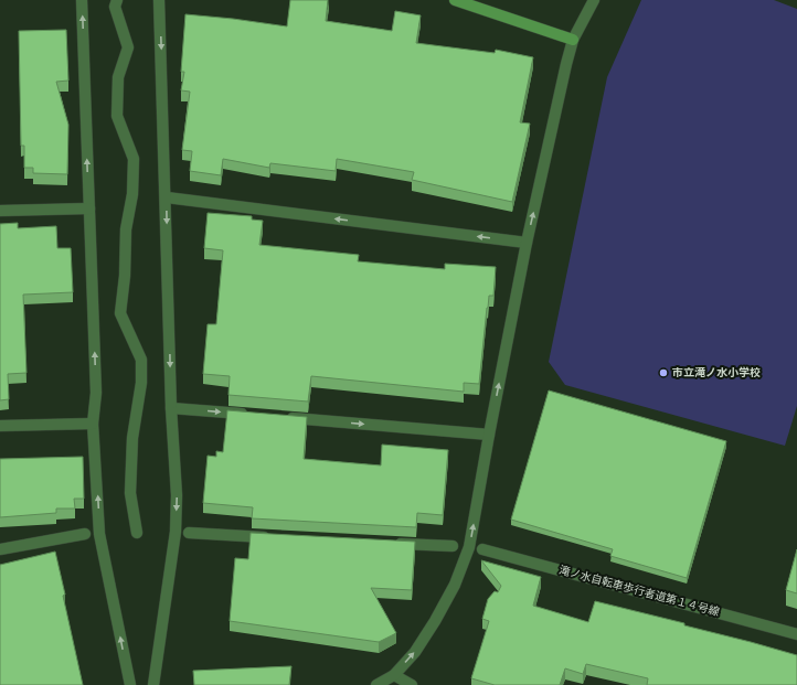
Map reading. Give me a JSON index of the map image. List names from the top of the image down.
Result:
{
  "streets": {
    "street": ["滝ノ水自転車歩行者道第１４号線"]
  },
  "places": ["市立滝ノ水小学校"]
}
